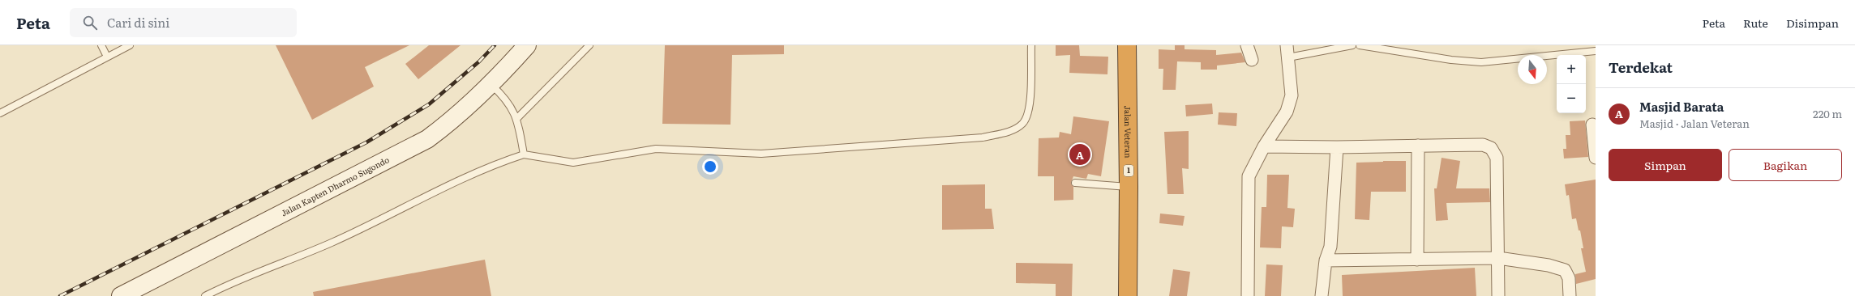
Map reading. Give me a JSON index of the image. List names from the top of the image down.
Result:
{
  "streets": {
    "highway": ["Jalan Veteran", "1"],
    "main road": ["Jalan Kapten Dharmo Sugondo"]
  },
  "north": "bottom",
  "page": {
    "header": "Peta",
    "search": "Cari di sini",
    "nav": ["Peta", "Rute", "Disimpan"],
    "heading": "Terdekat",
    "map_buttons": ["+", "−"],
    "list": [
      {
        "mark": "A",
        "name": "Masjid Barata",
        "note": "Masjid · Jalan Veteran",
        "value": "220 m"
      }
    ],
    "buttons": ["Simpan", "Bagikan"],
    "pins": "A"
  }
}
